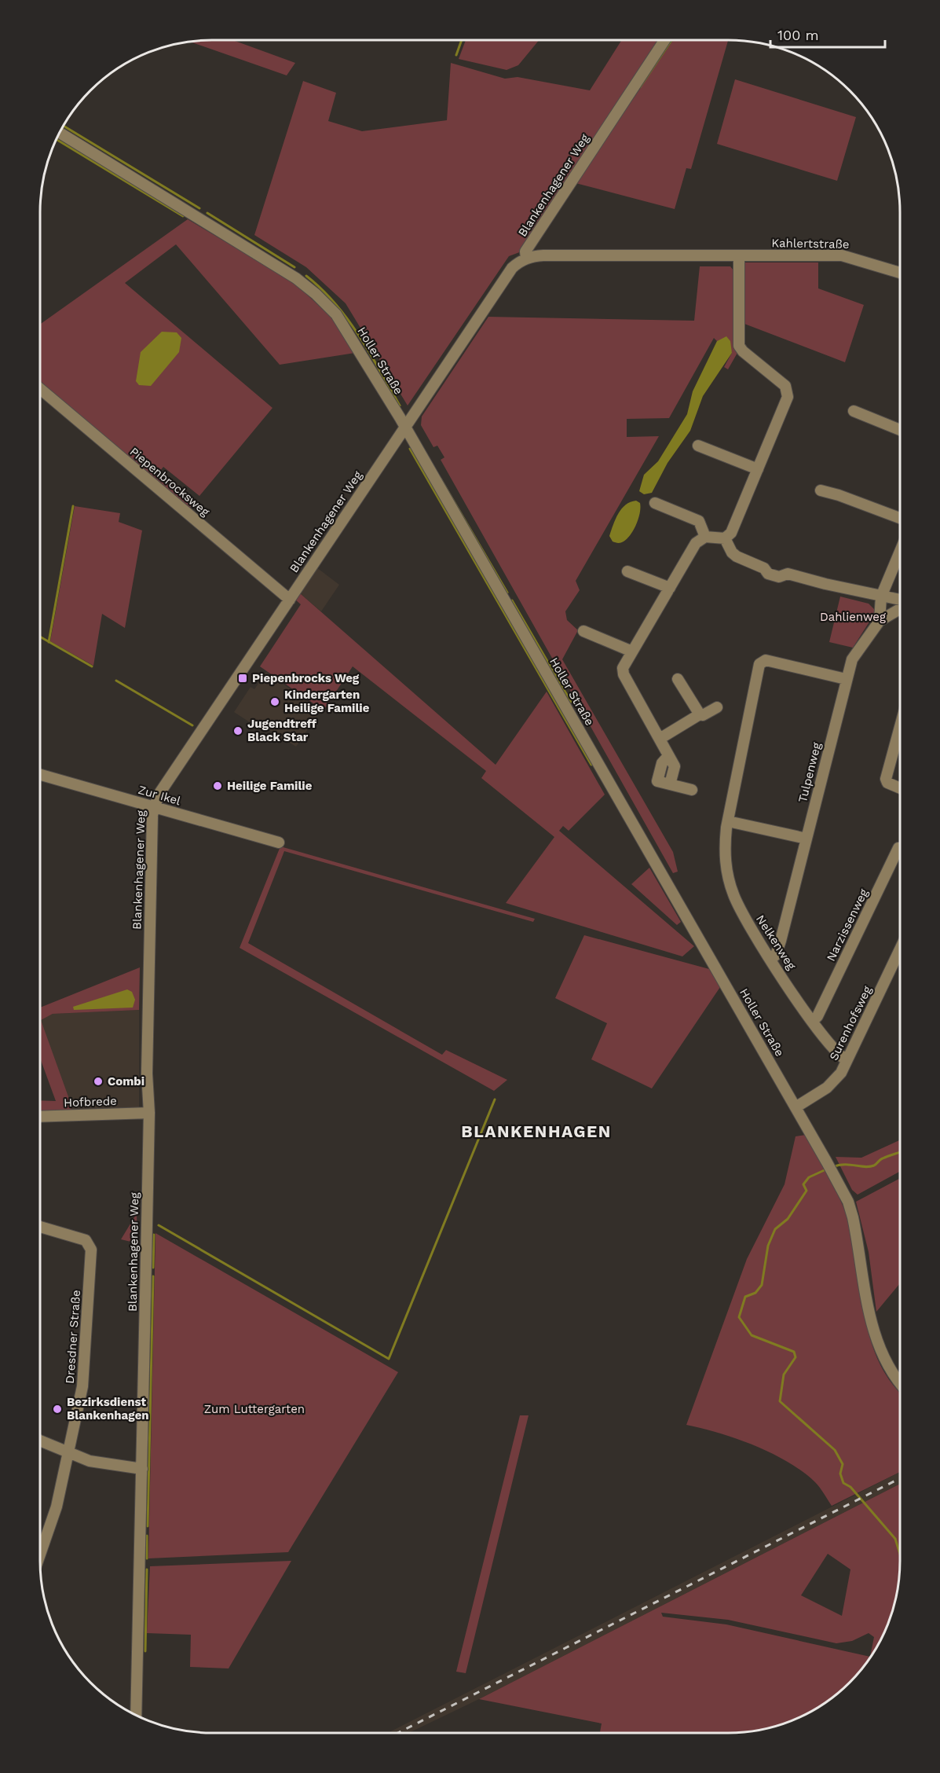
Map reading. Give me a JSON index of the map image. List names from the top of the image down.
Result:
{
  "streets": {
    "street": [
      "Blankenhagener Weg",
      "Kahlertstraße",
      "Holler Straße",
      "Piepenbrocksweg",
      "Tulpenweg",
      "Zur Ikel",
      "Narzissenweg",
      "Nelkenweg",
      "Surenhofsweg",
      "Hofbrede",
      "Dresdner Straße"
    ]
  },
  "crossings": [
    ["Blankenhagener Weg", "Kahlertstraße"],
    ["Blankenhagener Weg", "Holler Straße"],
    ["Blankenhagener Weg", "Piepenbrocksweg"],
    ["Blankenhagener Weg", "Zur Ikel"],
    ["Blankenhagener Weg", "Hofbrede"],
    ["Holler Straße", "Surenhofsweg"],
    ["Tulpenweg", "Nelkenweg"],
    ["Narzissenweg", "Nelkenweg"],
    ["Nelkenweg", "Surenhofsweg"]
  ],
  "districts": ["BLANKENHAGEN"],
  "parks": ["Dahlienweg", "Zum Luttergarten"],
  "places": {
    "transit": ["Piepenbrocks Weg"],
    "other": [
      "Kindergarten Heilige Familie",
      "Jugendtreff Black Star",
      "Heilige Familie",
      "Combi",
      "Bezirksdienst Blankenhagen"
    ]
  },
  "scale_bar": "100 m"
}
